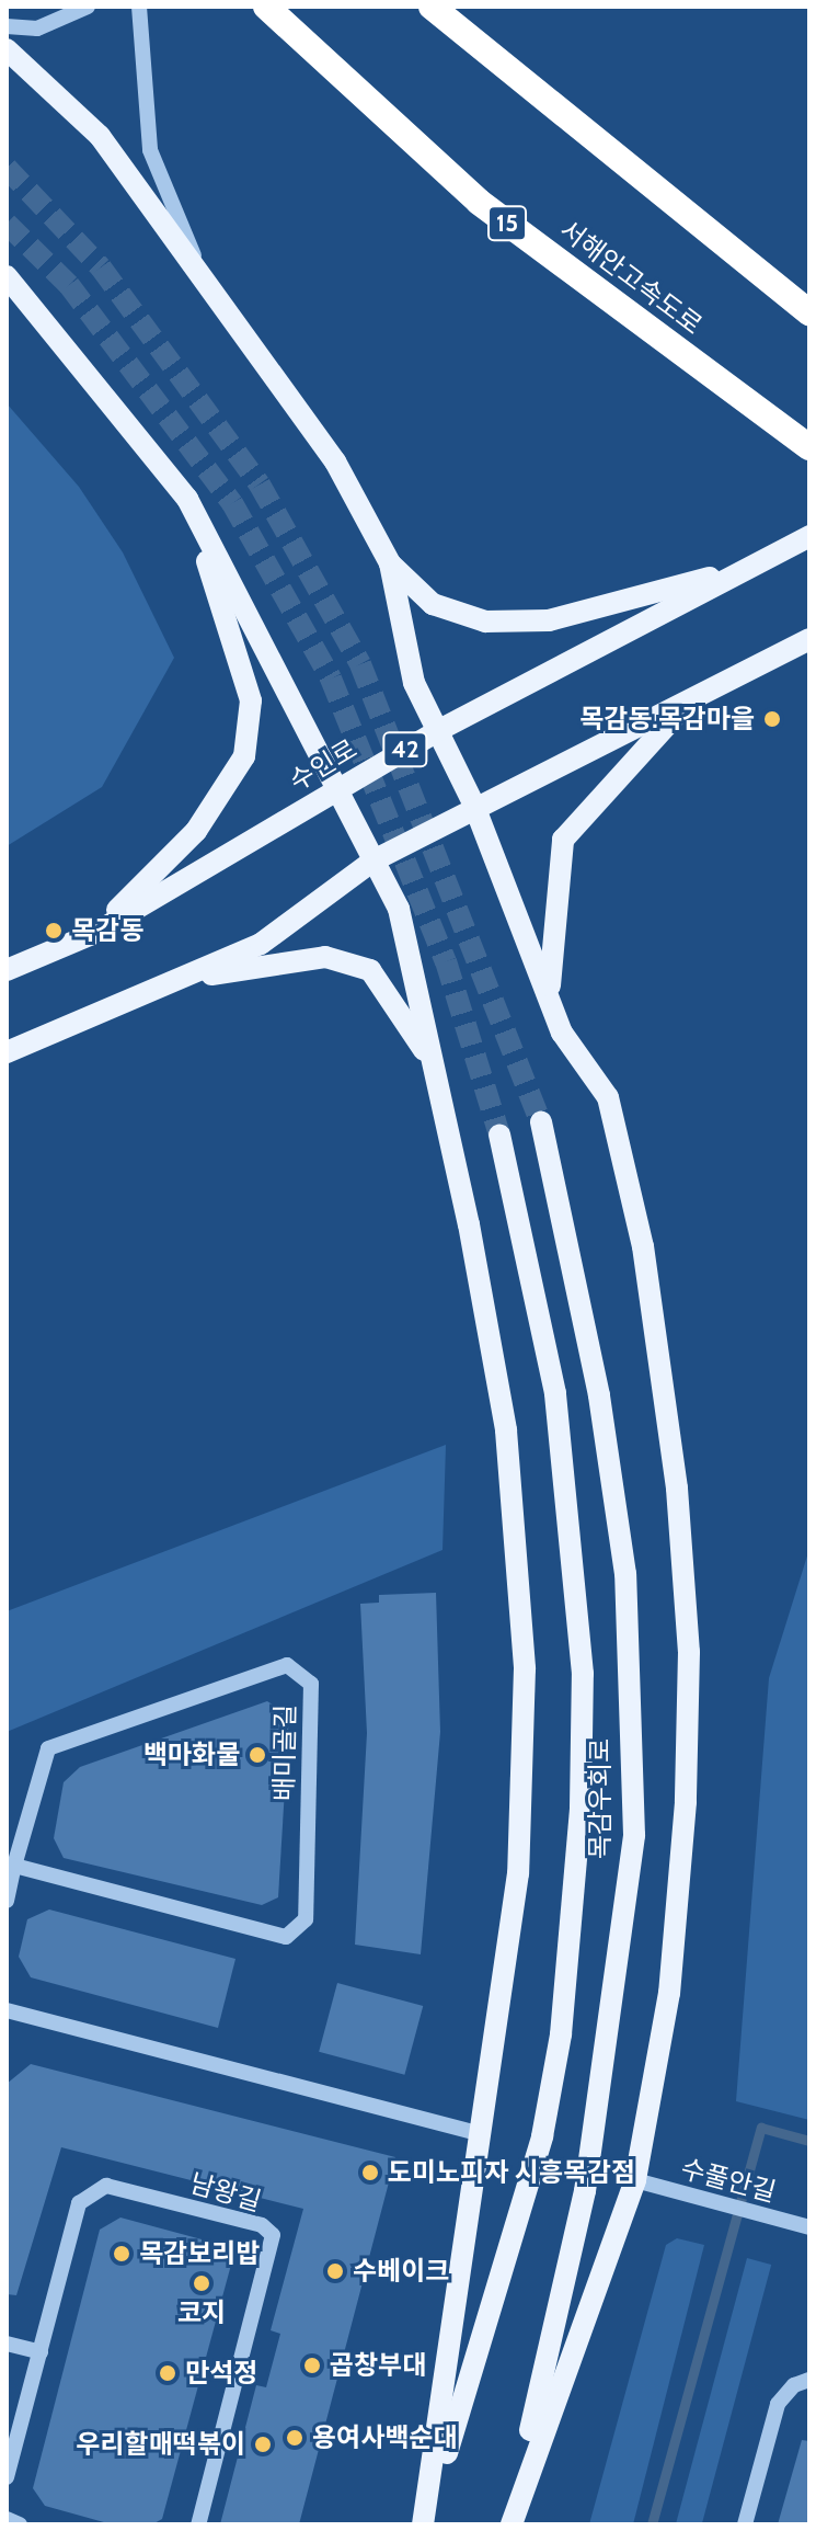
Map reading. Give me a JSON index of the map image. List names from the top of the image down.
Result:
{
  "streets": {
    "highway": ["15", "서해안고속도로"],
    "main road": ["42", "수인로", "목감우회로"],
    "street": ["배미골길", "수풀안길", "남왕길"]
  },
  "places": [
    "목감동.목감마을",
    "목감동",
    "백마화물",
    "도미노피자 시흥목감점",
    "목감보리밥",
    "수베이크",
    "코지",
    "곱창부대",
    "만석정",
    "용여사백순대",
    "우리할매떡볶이"
  ]
}
